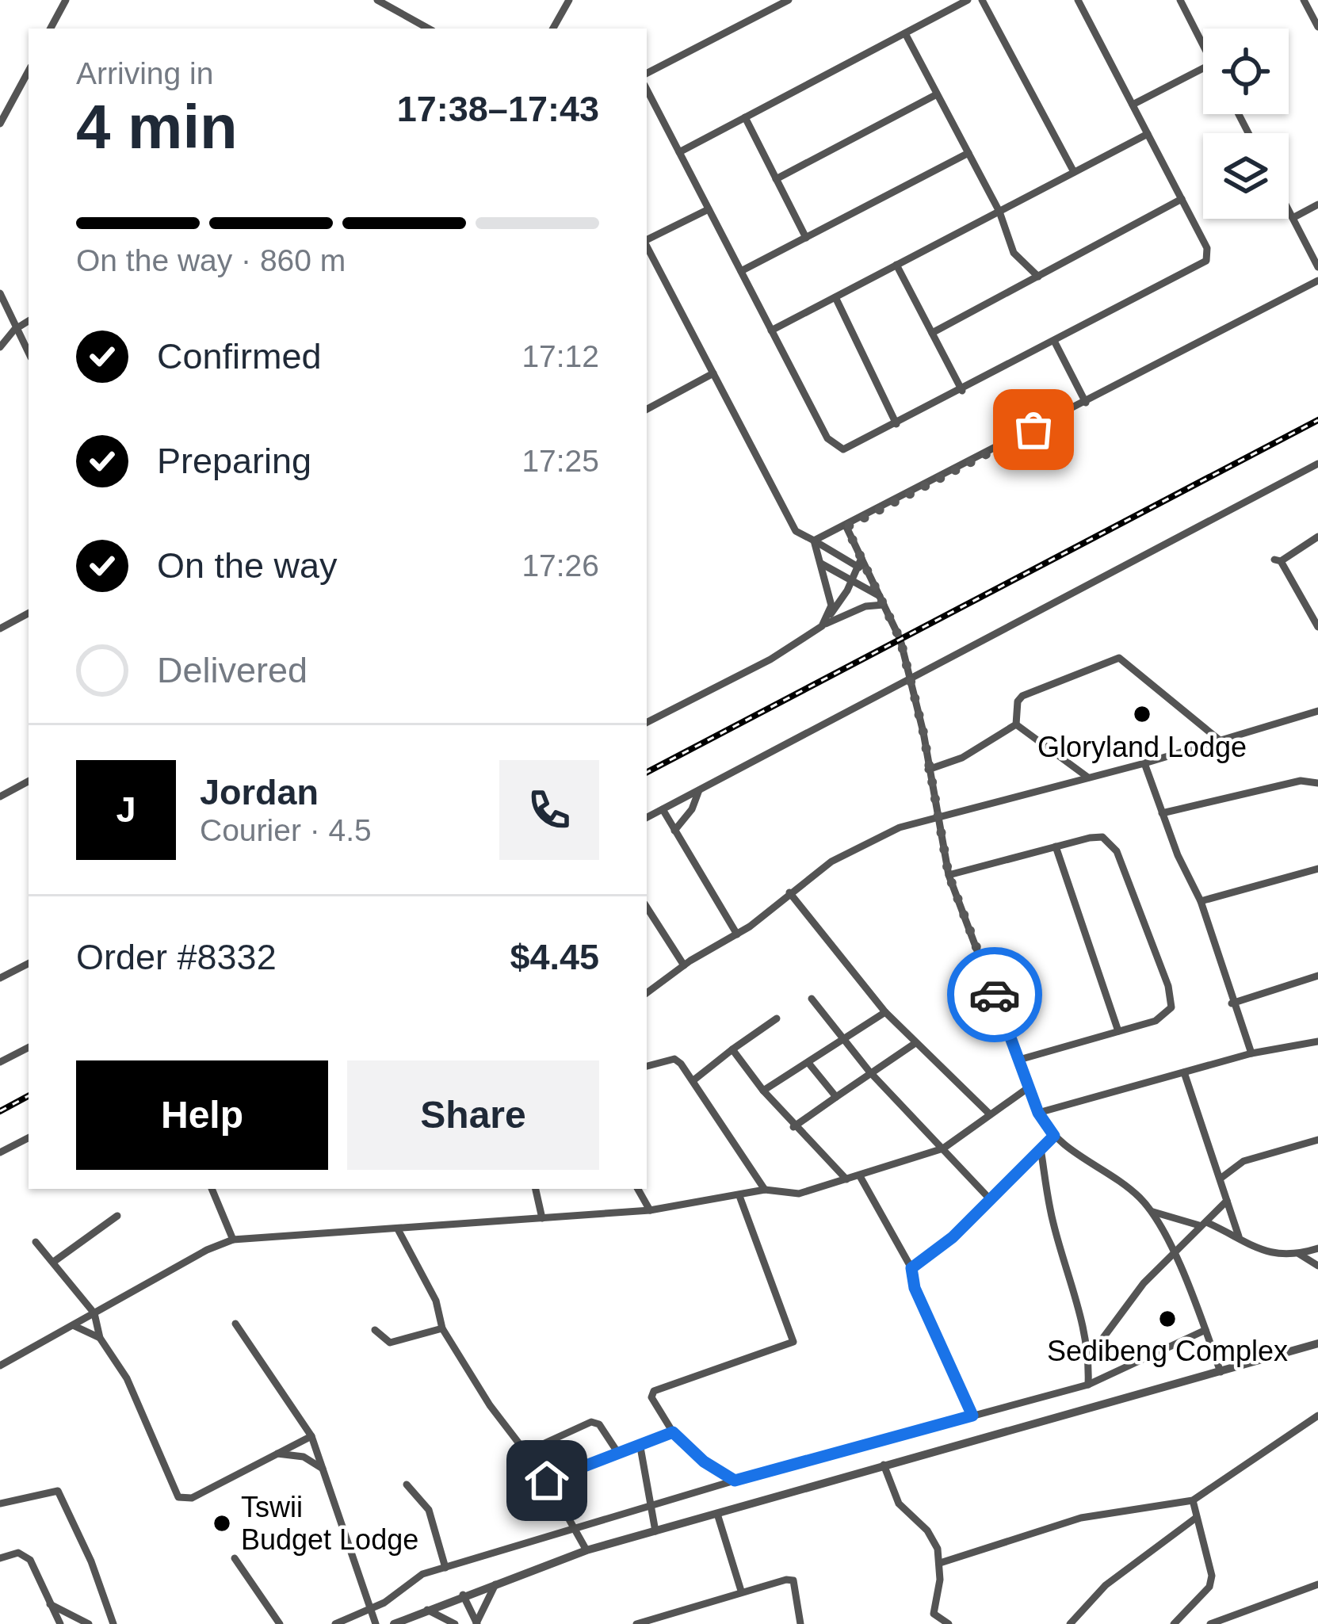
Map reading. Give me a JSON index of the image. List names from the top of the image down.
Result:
{
  "places": ["Gloryland Lodge", "Sedibeng Complex", "Tswii Budget Lodge"],
  "page": {
    "heading": ["4 min", "Arriving in", "17:38–17:43"],
    "panel": [
      "Jordan",
      "Courier · 4.5",
      "Order #8332",
      "$4.45"
    ],
    "bar": "On the way · 860 m",
    "list": [
      ["Confirmed", "17:12"],
      ["Preparing", "17:25"],
      ["On the way", "17:26"],
      "Delivered"
    ],
    "round": "J",
    "buttons": ["Help", "Share"]
  }
}
